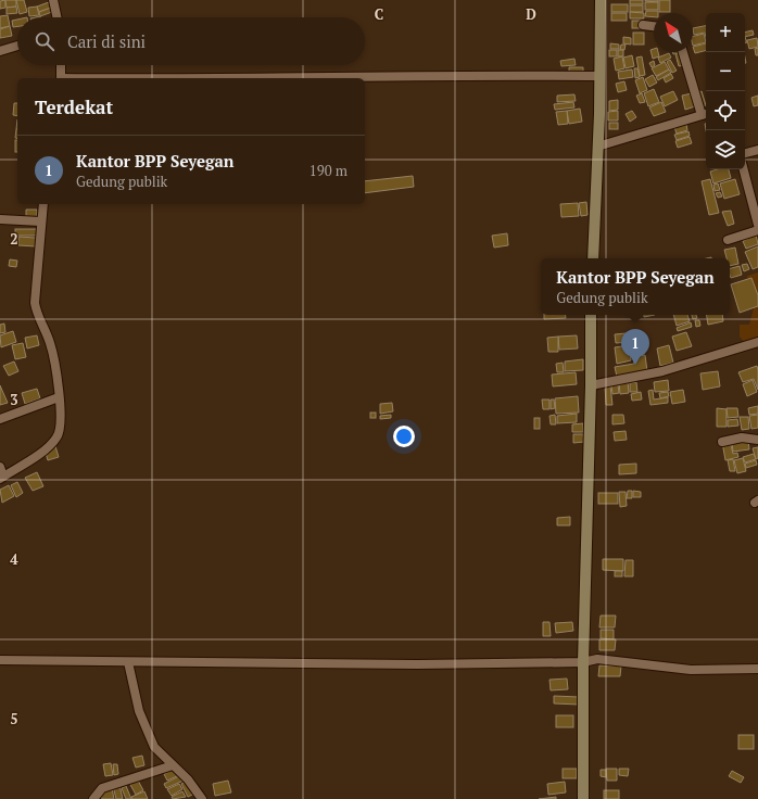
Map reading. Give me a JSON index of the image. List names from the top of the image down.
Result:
{
  "north": "top left",
  "page": {
    "map_buttons": ["+", "−"],
    "search": "Cari di sini",
    "heading": "Terdekat",
    "list": [
      {
        "mark": "1",
        "name": "Kantor BPP Seyegan",
        "note": "Gedung publik",
        "value": "190 m"
      }
    ],
    "popup": ["Kantor BPP Seyegan", "Gedung publik"],
    "pins": "1"
  },
  "grid": {
    "columns": ["C", "D"],
    "rows": [
      "2",
      "3",
      "4",
      "5"
    ]
  }
}
